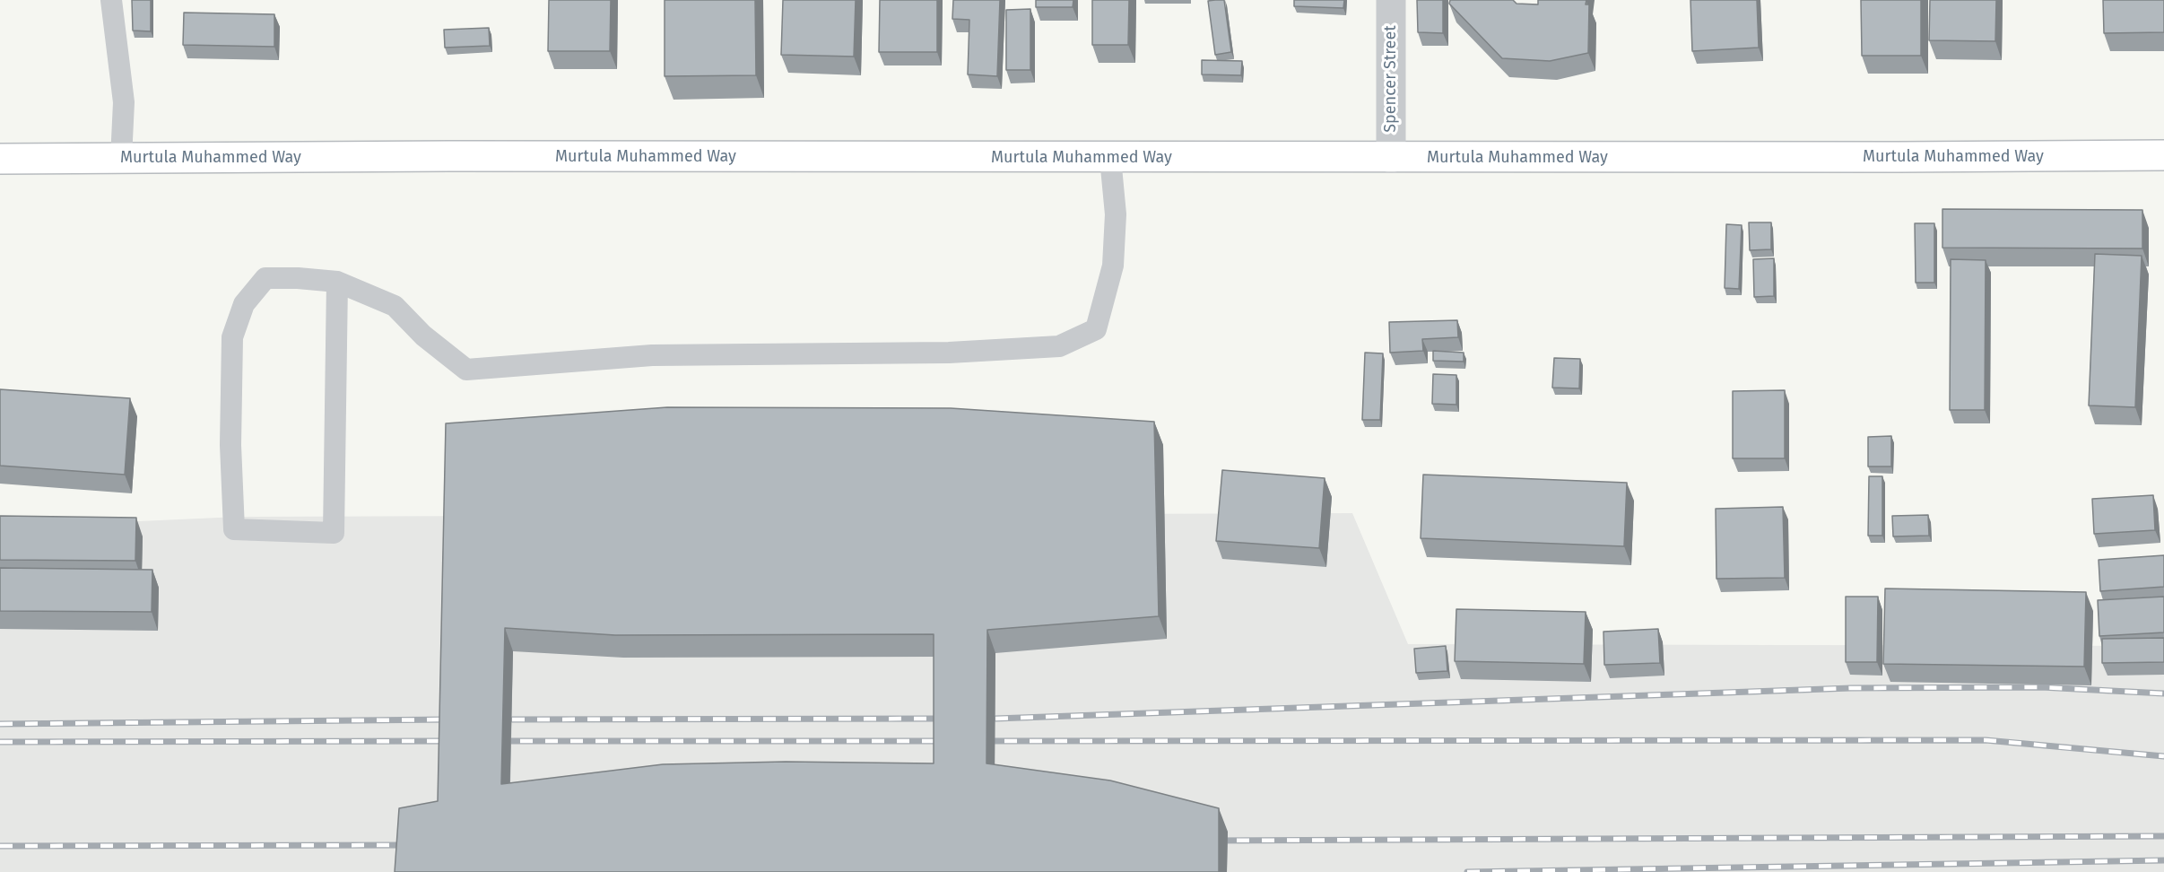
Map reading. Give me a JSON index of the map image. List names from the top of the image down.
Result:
{
  "streets": {
    "main road": ["Murtula Muhammed Way"],
    "street": ["Spencer Street"]
  },
  "crossings": [
    ["Spencer Street", "Murtula Muhammed Way"]
  ]
}
